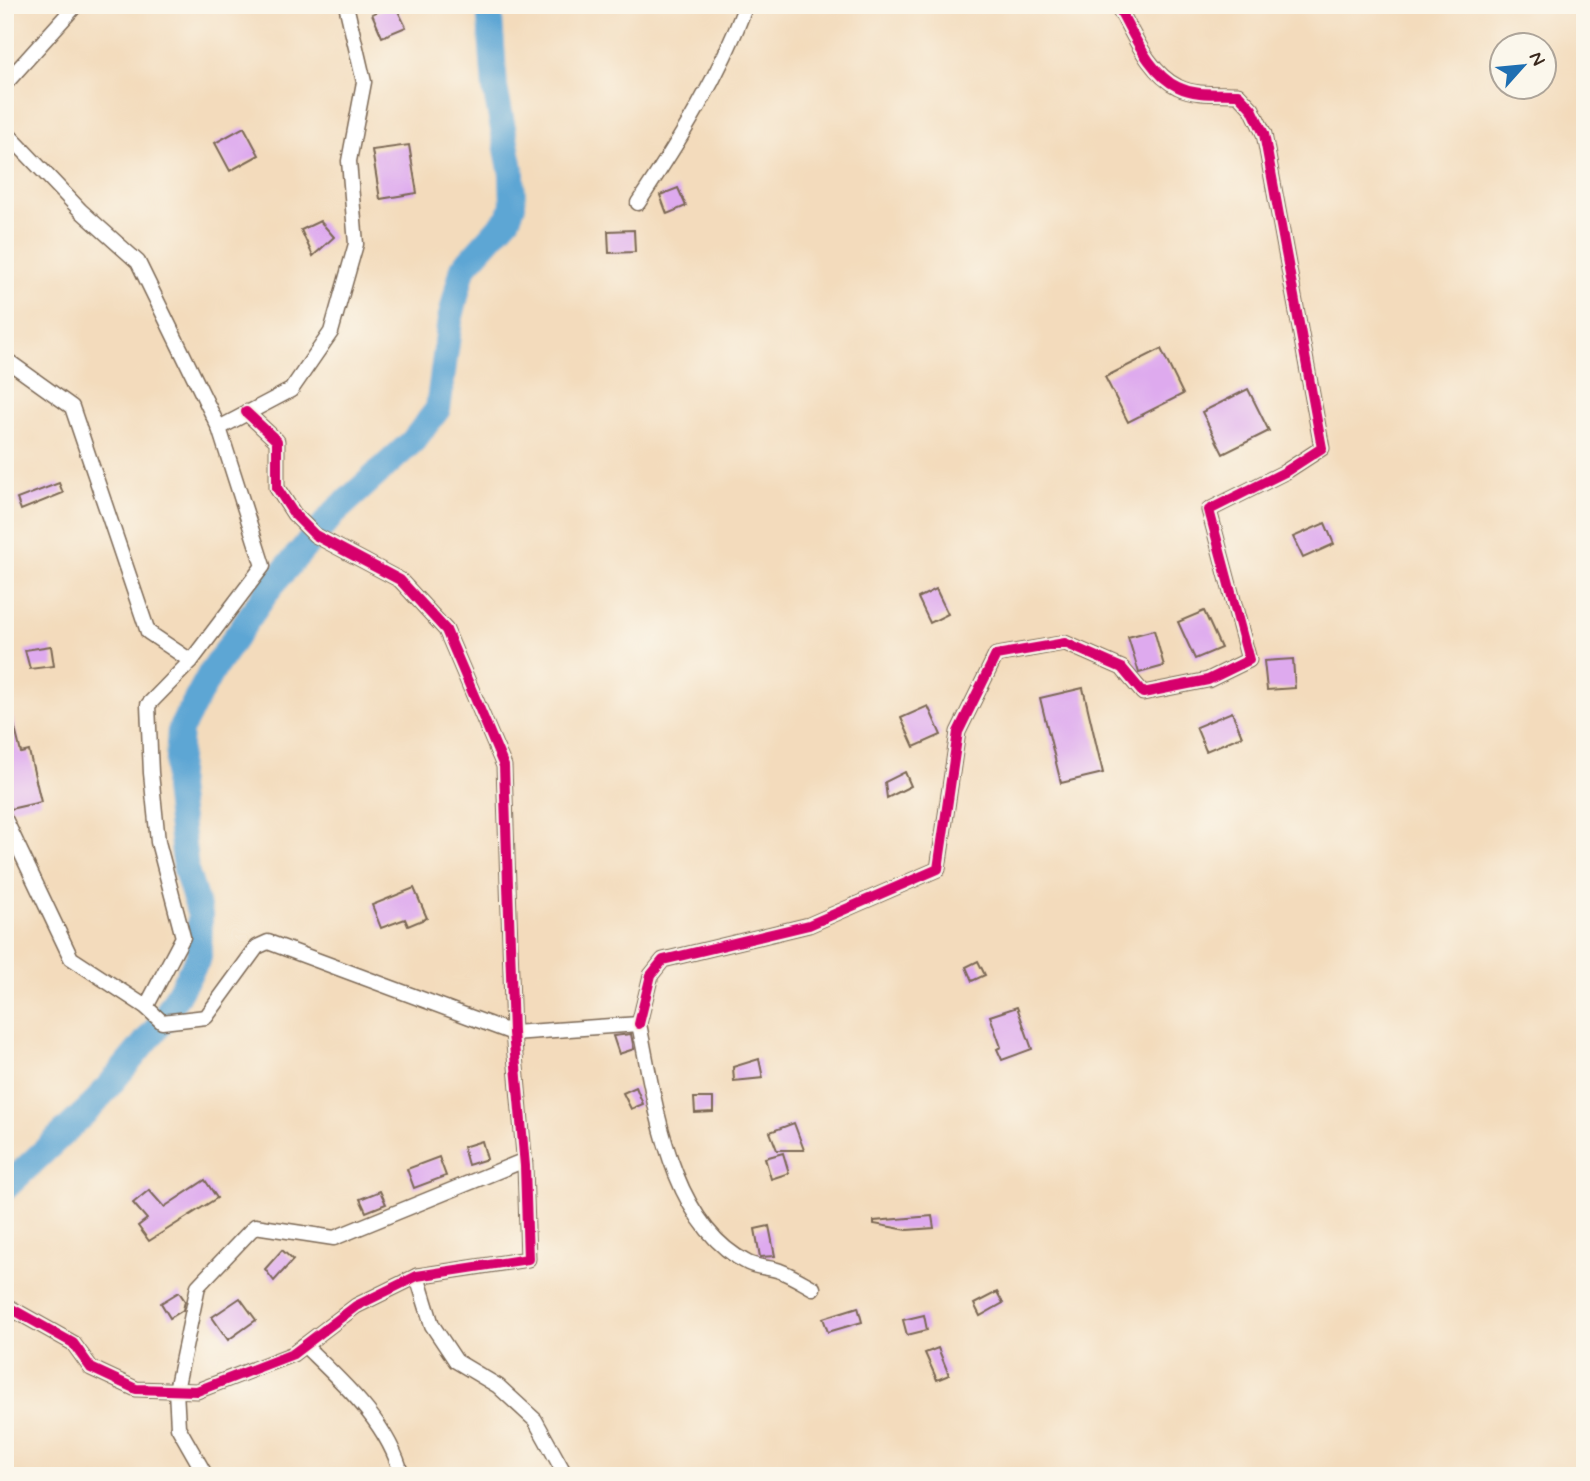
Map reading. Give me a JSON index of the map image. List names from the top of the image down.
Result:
{
  "north": "top right"
}
